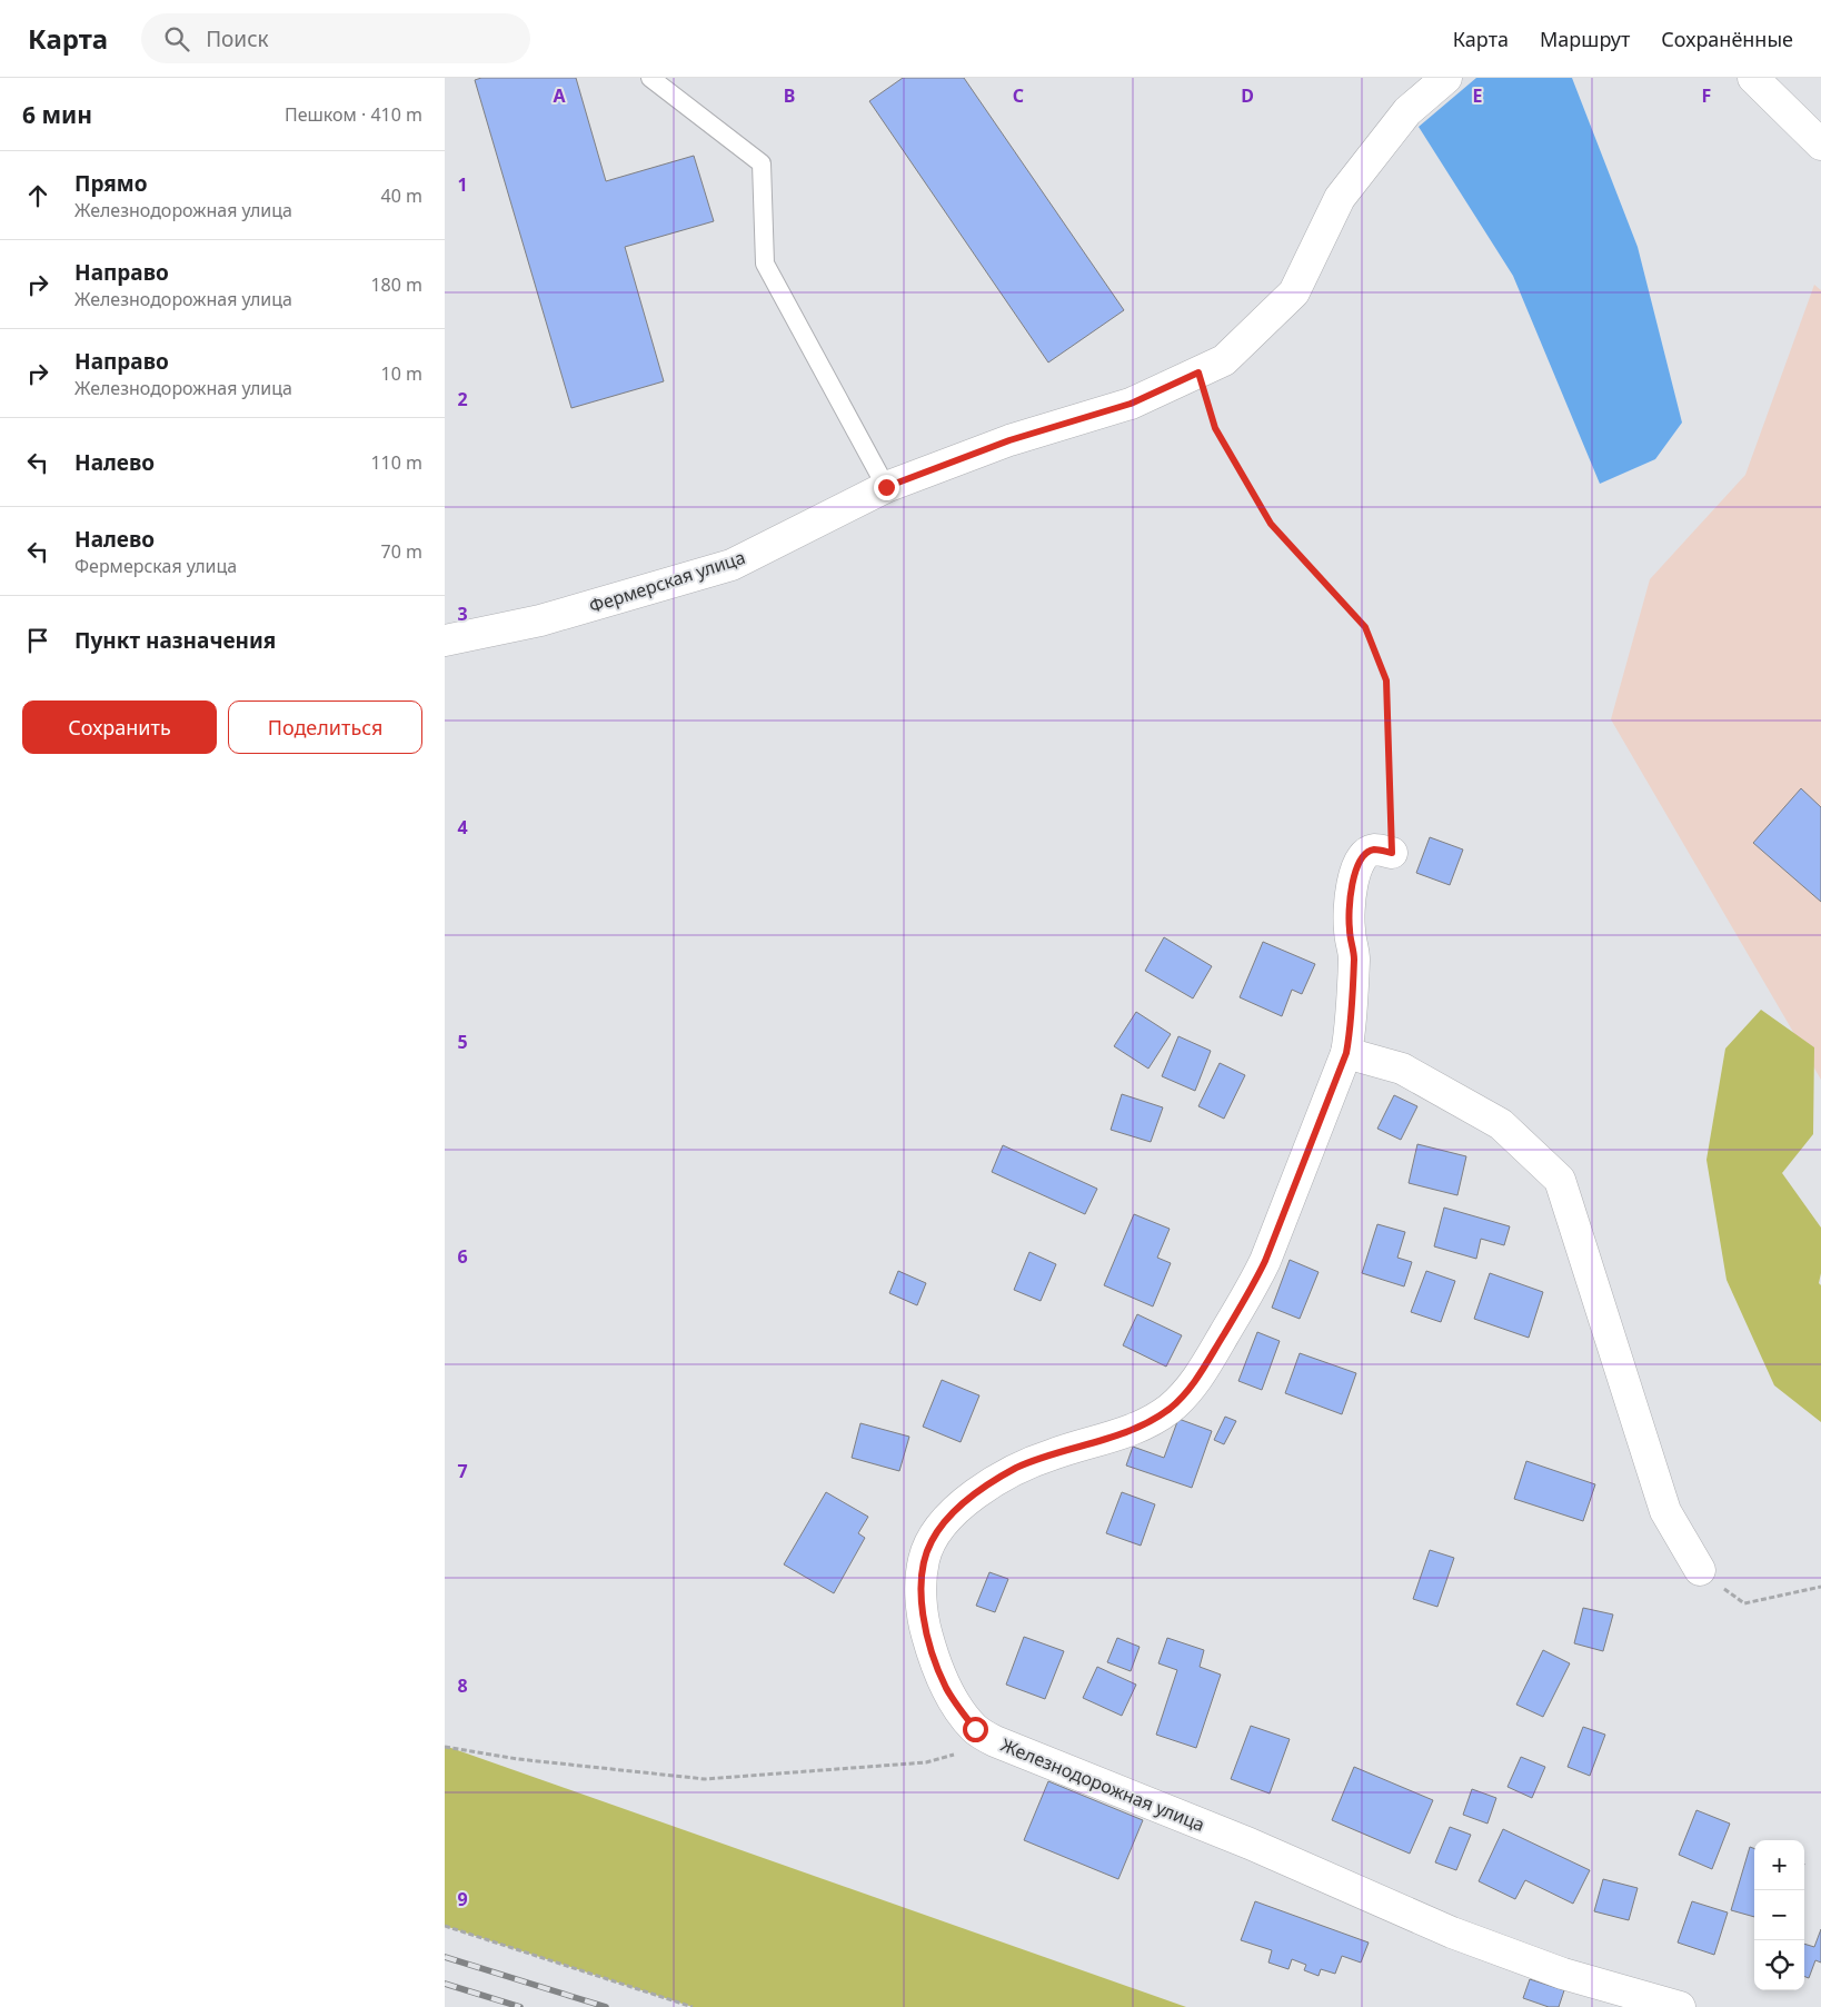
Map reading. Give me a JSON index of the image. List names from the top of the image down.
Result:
{
  "streets": {
    "street": ["Фермерская улица", "Железнодорожная улица"]
  },
  "page": {
    "header": "Карта",
    "search": "Поиск",
    "nav": ["Карта", "Маршрут", "Сохранённые"],
    "heading": ["6 мин", "Пешком · 410 m"],
    "list": [
      ["Прямо", "Железнодорожная улица", "40 m"],
      ["Направо", "Железнодорожная улица", "180 m"],
      ["Направо", "Железнодорожная улица", "10 m"],
      ["Налево", "110 m"],
      ["Налево", "Фермерская улица", "70 m"],
      "Пункт назначения"
    ],
    "buttons": ["Сохранить", "Поделиться"],
    "map_buttons": ["+", "−"]
  },
  "grid": {
    "columns": [
      "A",
      "B",
      "C",
      "D",
      "E",
      "F"
    ],
    "rows": [
      "1",
      "2",
      "3",
      "4",
      "5",
      "6",
      "7",
      "8",
      "9"
    ]
  }
}
